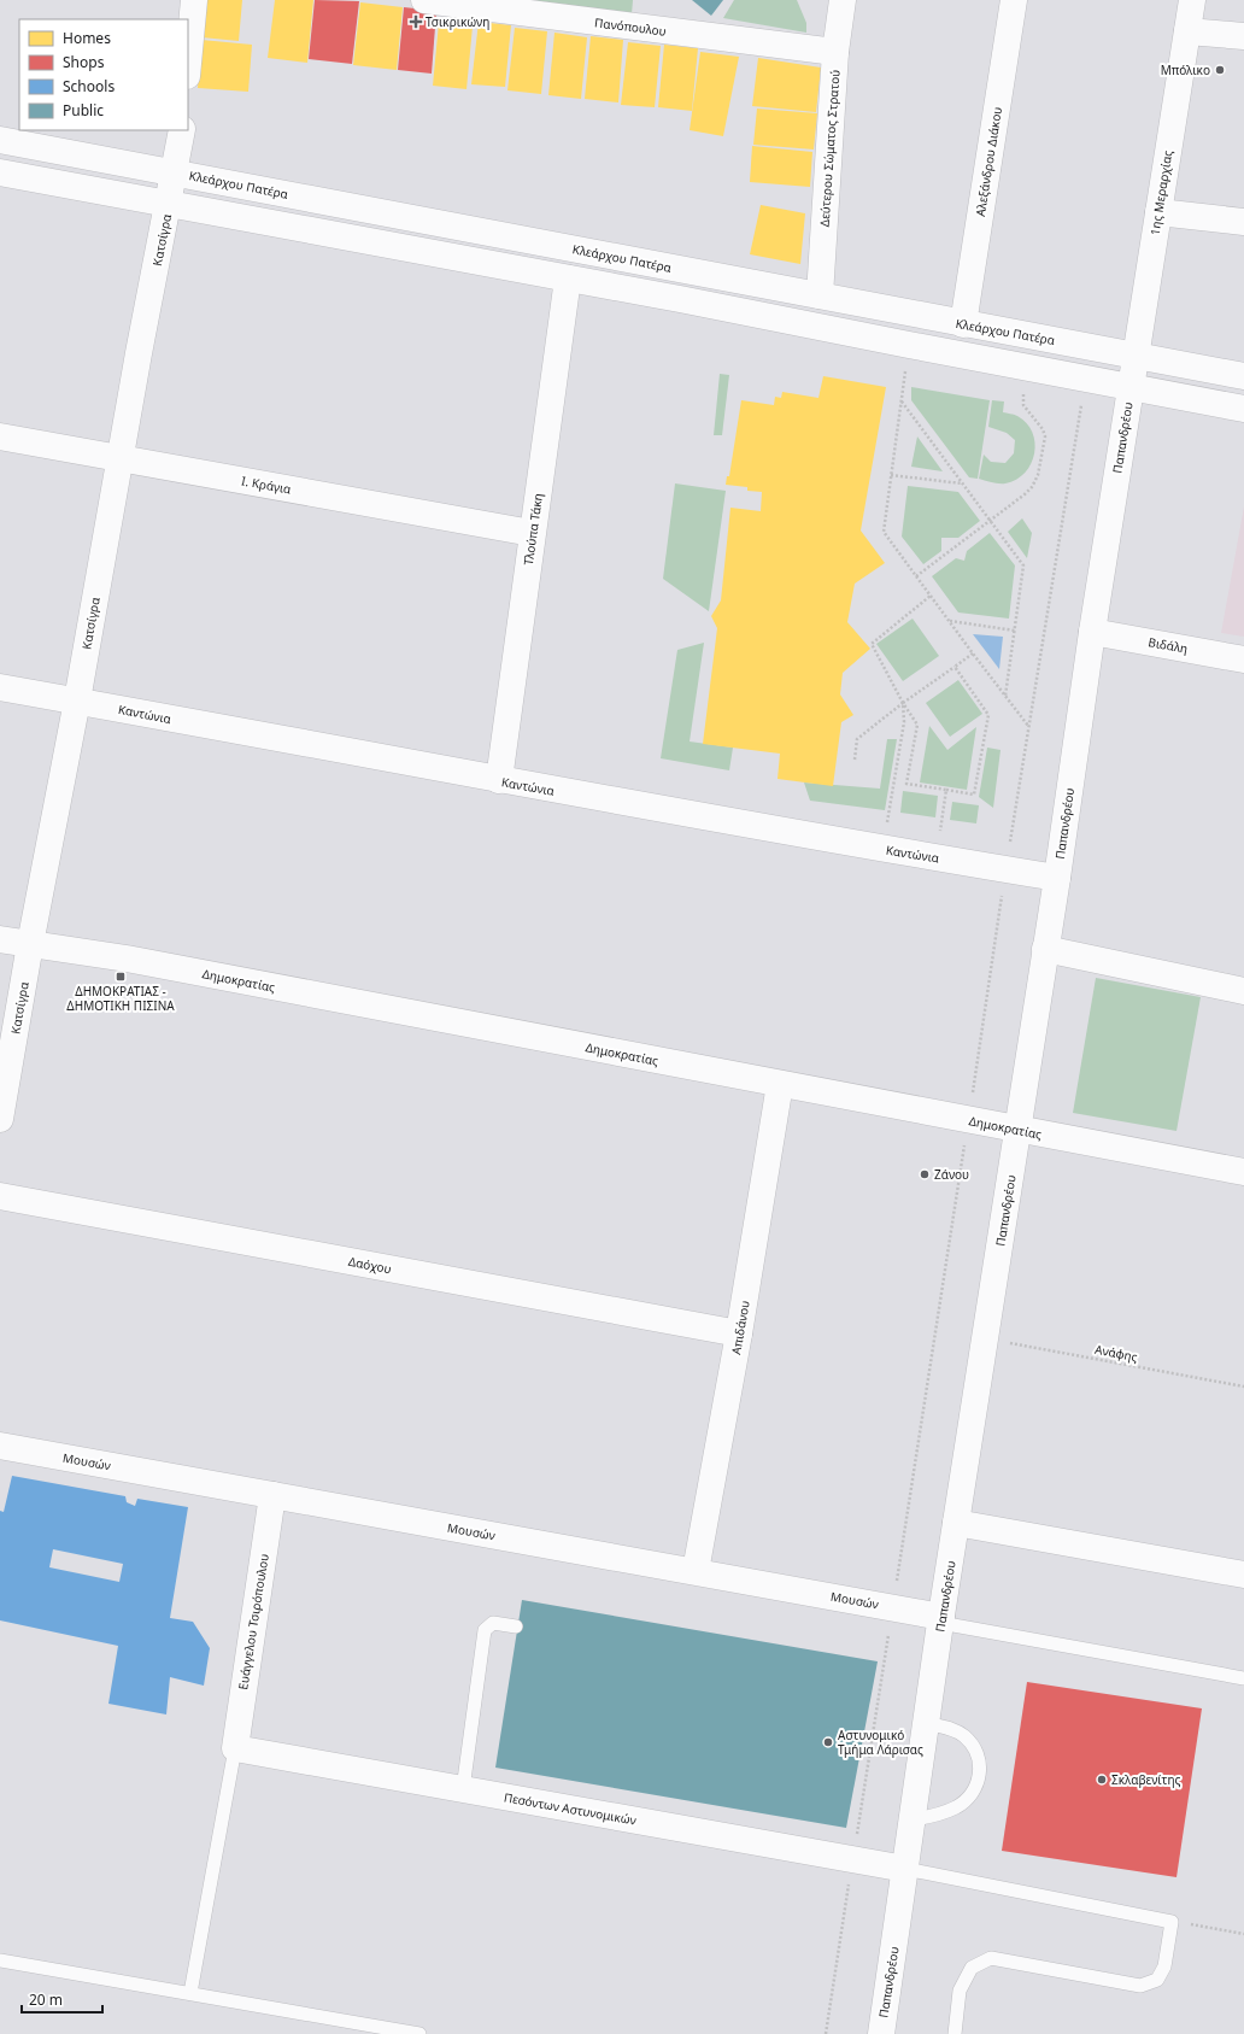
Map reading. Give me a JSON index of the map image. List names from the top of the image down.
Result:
{
  "streets": {
    "street": [
      "Πανόπουλου",
      "Δεύτερου Σώματος Στρατού",
      "Αλεξάνδρου Διάκου",
      "Κλεάρχου Πατέρα",
      "1ης Μεραρχίας",
      "Κατσίγρα",
      "Παπανδρέου",
      "Ι. Κράγια",
      "Τλούπα Τάκη",
      "Βιδάλη",
      "Καντώνια",
      "Δημοκρατίας",
      "Δαόχου",
      "Απιδάνου",
      "Μουσών",
      "Ευάγγελου Τσιρόπουλου",
      "Πεσόντων Αστυνομικών"
    ],
    "path": ["Ανάφης"]
  },
  "crossings": [
    ["Πανόπουλου", "Δεύτερου Σώματος Στρατού"],
    ["Δεύτερου Σώματος Στρατού", "Κλεάρχου Πατέρα"],
    ["Αλεξάνδρου Διάκου", "Κλεάρχου Πατέρα"],
    ["Κλεάρχου Πατέρα", "1ης Μεραρχίας"],
    ["Κλεάρχου Πατέρα", "Κατσίγρα"],
    ["1ης Μεραρχίας", "Παπανδρέου"],
    ["Κατσίγρα", "Ι. Κράγια"],
    ["Κατσίγρα", "Καντώνια"],
    ["Κατσίγρα", "Δημοκρατίας"],
    ["Παπανδρέου", "Βιδάλη"],
    ["Παπανδρέου", "Καντώνια"],
    ["Παπανδρέου", "Δημοκρατίας"],
    ["Παπανδρέου", "Ανάφης"],
    ["Παπανδρέου", "Μουσών"],
    ["Παπανδρέου", "Πεσόντων Αστυνομικών"],
    ["Ι. Κράγια", "Τλούπα Τάκη"],
    ["Τλούπα Τάκη", "Καντώνια"],
    ["Δημοκρατίας", "Απιδάνου"],
    ["Δαόχου", "Απιδάνου"],
    ["Απιδάνου", "Μουσών"],
    ["Μουσών", "Ευάγγελου Τσιρόπουλου"],
    ["Ευάγγελου Τσιρόπουλου", "Πεσόντων Αστυνομικών"]
  ],
  "places": {
    "health": ["Τσικρικώνη"],
    "other": [
      "Μπόλικο",
      "Ζάνου",
      "Αστυνομικό Τμήμα Λάρισας",
      "Σκλαβενίτης"
    ],
    "transit": ["ΔΗΜΟΚΡΑΤΙΑΣ - ΔΗΜΟΤΙΚΗ ΠΙΣΙΝΑ"]
  },
  "legend": [
    "Homes",
    "Shops",
    "Schools",
    "Public"
  ],
  "scale_bar": "20 m"
}
